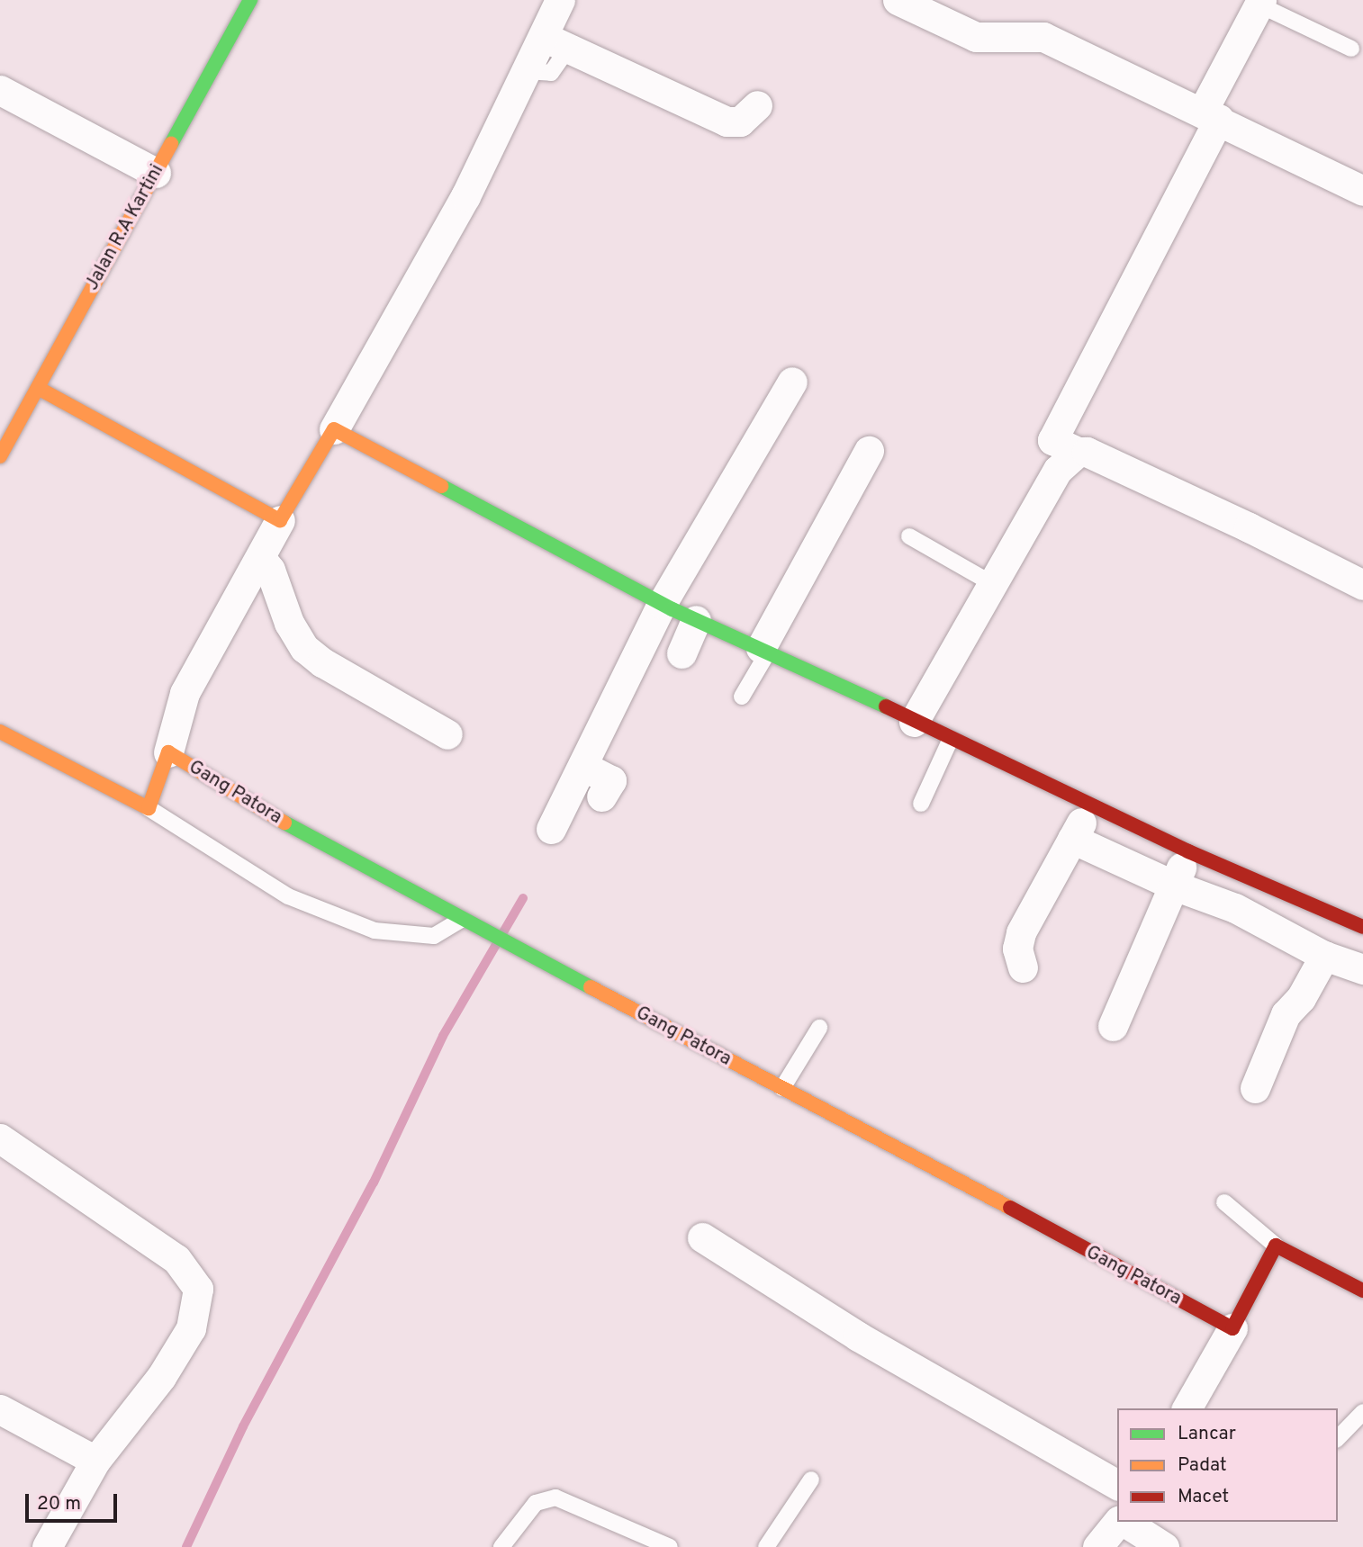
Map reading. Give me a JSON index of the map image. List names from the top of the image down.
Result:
{
  "streets": {
    "street": ["Jalan R.A Kartini", "Gang Patora"]
  },
  "legend": ["Lancar", "Padat", "Macet"],
  "scale_bar": "20 m"
}
